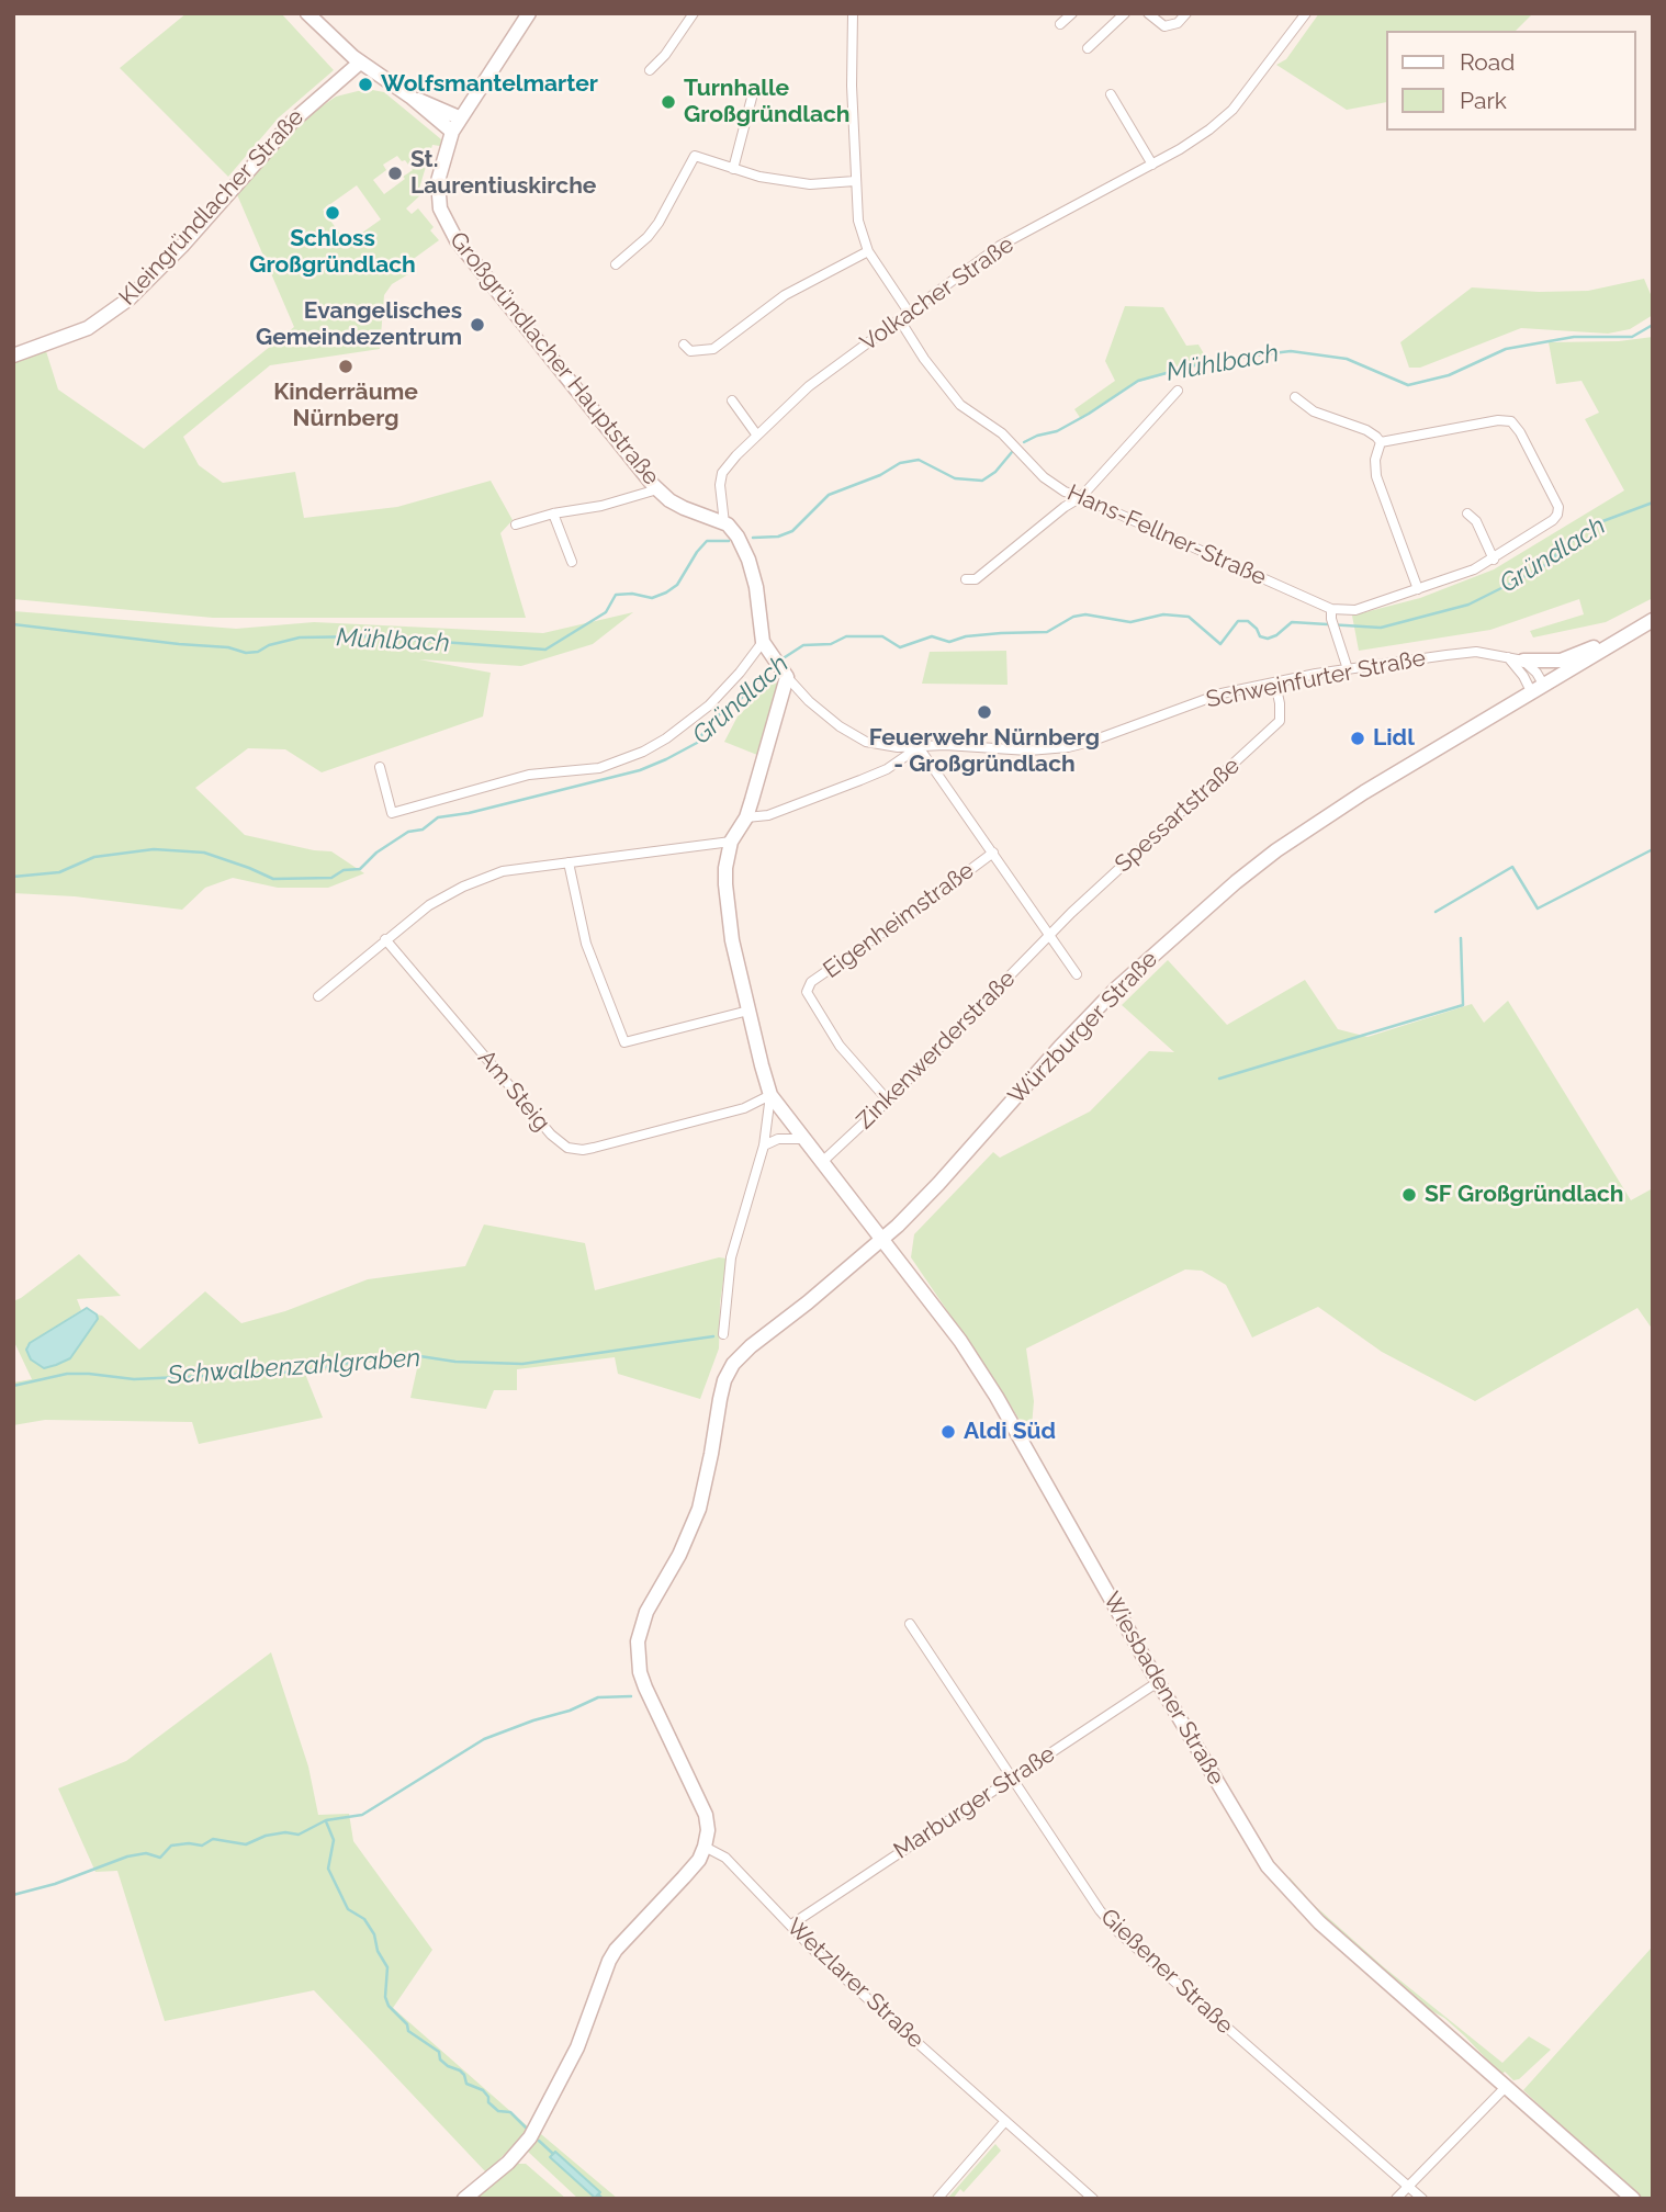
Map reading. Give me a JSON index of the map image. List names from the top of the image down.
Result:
{
  "streets": {
    "main road": [
      "Kleingründlacher Straße",
      "Großgründlacher Hauptstraße",
      "Würzburger Straße",
      "Wiesbadener Straße"
    ],
    "street": [
      "Volkacher Straße",
      "Hans-Fellner-Straße",
      "Schweinfurter Straße",
      "Spessartstraße",
      "Eigenheimstraße",
      "Zinkenwerderstraße",
      "Am Steig",
      "Marburger Straße",
      "Gießener Straße",
      "Wetzlarer Straße"
    ]
  },
  "crossings": [
    ["Volkacher Straße", "Großgründlacher Hauptstraße"],
    ["Volkacher Straße", "Hans-Fellner-Straße"],
    ["Schweinfurter Straße", "Spessartstraße"],
    ["Spessartstraße", "Zinkenwerderstraße"],
    ["Eigenheimstraße", "Zinkenwerderstraße"],
    ["Würzburger Straße", "Wiesbadener Straße"],
    ["Würzburger Straße", "Wetzlarer Straße"],
    ["Zinkenwerderstraße", "Wiesbadener Straße"],
    ["Am Steig", "Wiesbadener Straße"],
    ["Wiesbadener Straße", "Marburger Straße"],
    ["Marburger Straße", "Gießener Straße"],
    ["Marburger Straße", "Wetzlarer Straße"]
  ],
  "water": ["Mühlbach", "Gründlach", "Schwalbenzahlgraben"],
  "places": [
    "Wolfsmantelmarter",
    "Turnhalle Großgründlach",
    "St. Laurentiuskirche",
    "Schloss Großgründlach",
    "Evangelisches Gemeindezentrum",
    "Kinderräume Nürnberg",
    "Feuerwehr Nürnberg - Großgründlach",
    "Lidl",
    "SF Großgründlach",
    "Aldi Süd"
  ],
  "legend": ["Road", "Park"]
}
